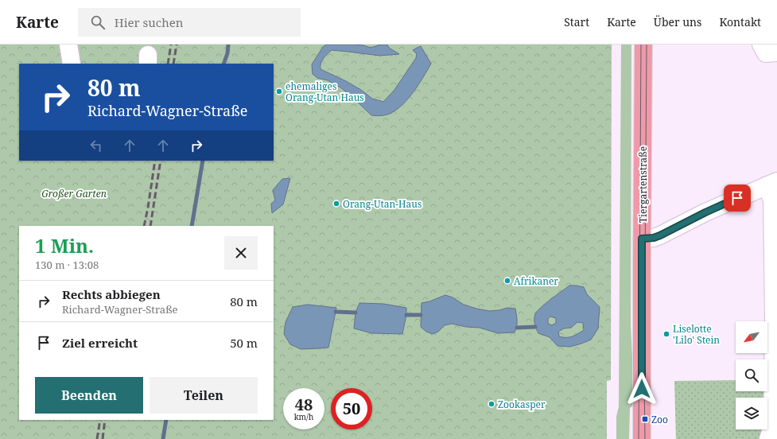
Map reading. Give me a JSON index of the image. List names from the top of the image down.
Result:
{
  "streets": {
    "main road": ["Tiergartenstraße"]
  },
  "parks": ["Großer Garten"],
  "places": {
    "other": [
      "ehemaliges Orang-Utan Haus",
      "Orang-Utan-Haus",
      "Afrikaner",
      "Liselotte 'Lilo' Stein",
      "Zookasper"
    ],
    "transit": ["Zoo"]
  },
  "north": "bottom left",
  "page": {
    "header": "Karte",
    "search": "Hier suchen",
    "nav": [
      "Start",
      "Karte",
      "Über uns",
      "Kontakt"
    ],
    "turn": ["80 m", "Richard-Wagner-Straße"],
    "heading": ["1 Min.", "130 m · 13:08"],
    "list": [
      {
        "name": "Rechts abbiegen",
        "note": "Richard-Wagner-Straße",
        "value": "80 m"
      },
      {
        "name": "Ziel erreicht",
        "value": "50 m"
      }
    ],
    "buttons": ["Beenden", "Teilen"],
    "speed": "48 km/h",
    "limit": "50"
  }
}
